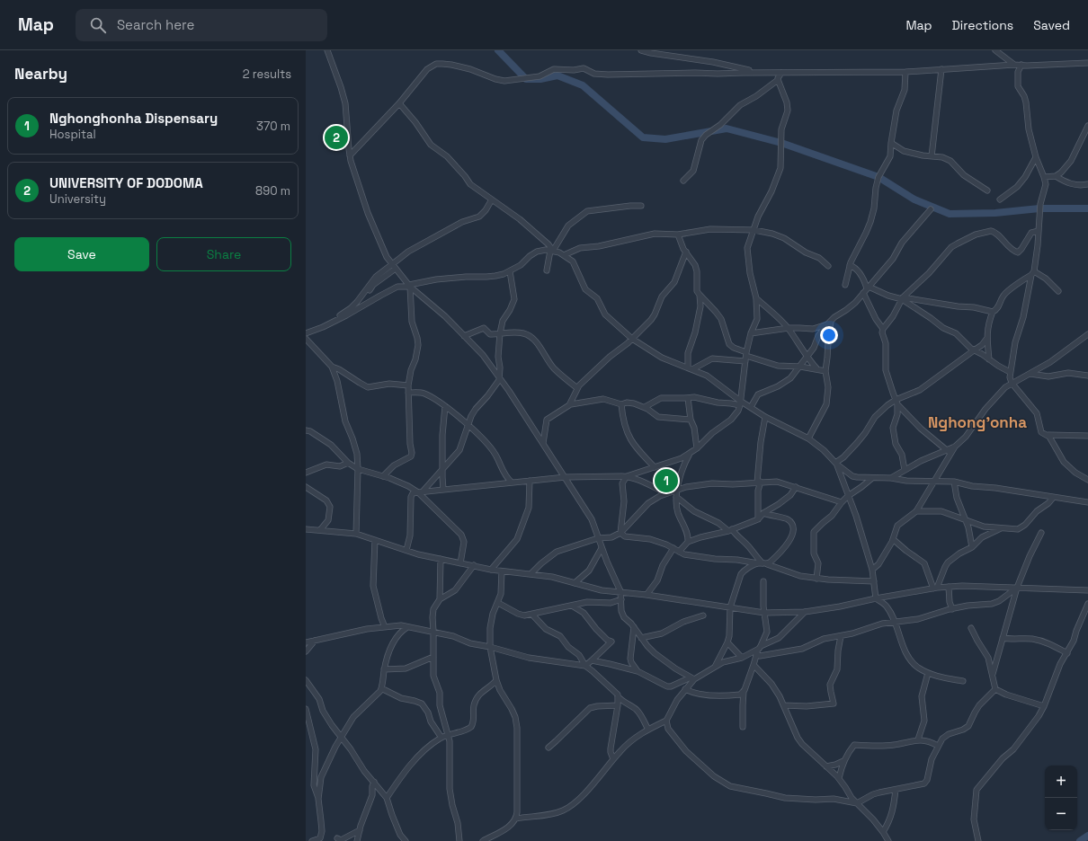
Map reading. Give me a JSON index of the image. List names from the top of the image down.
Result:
{
  "districts": ["Nghong'onha"],
  "page": {
    "header": "Map",
    "search": "Search here",
    "nav": ["Map", "Directions", "Saved"],
    "heading": ["Nearby", "2 results"],
    "list": [
      {
        "mark": "1",
        "name": "Nghonghonha Dispensary",
        "note": "Hospital",
        "value": "370 m"
      },
      {
        "mark": "2",
        "name": "UNIVERSITY OF DODOMA",
        "note": "University",
        "value": "890 m"
      }
    ],
    "pins": ["2", "1"],
    "buttons": ["Save", "Share"],
    "map_buttons": ["+", "−"]
  }
}
